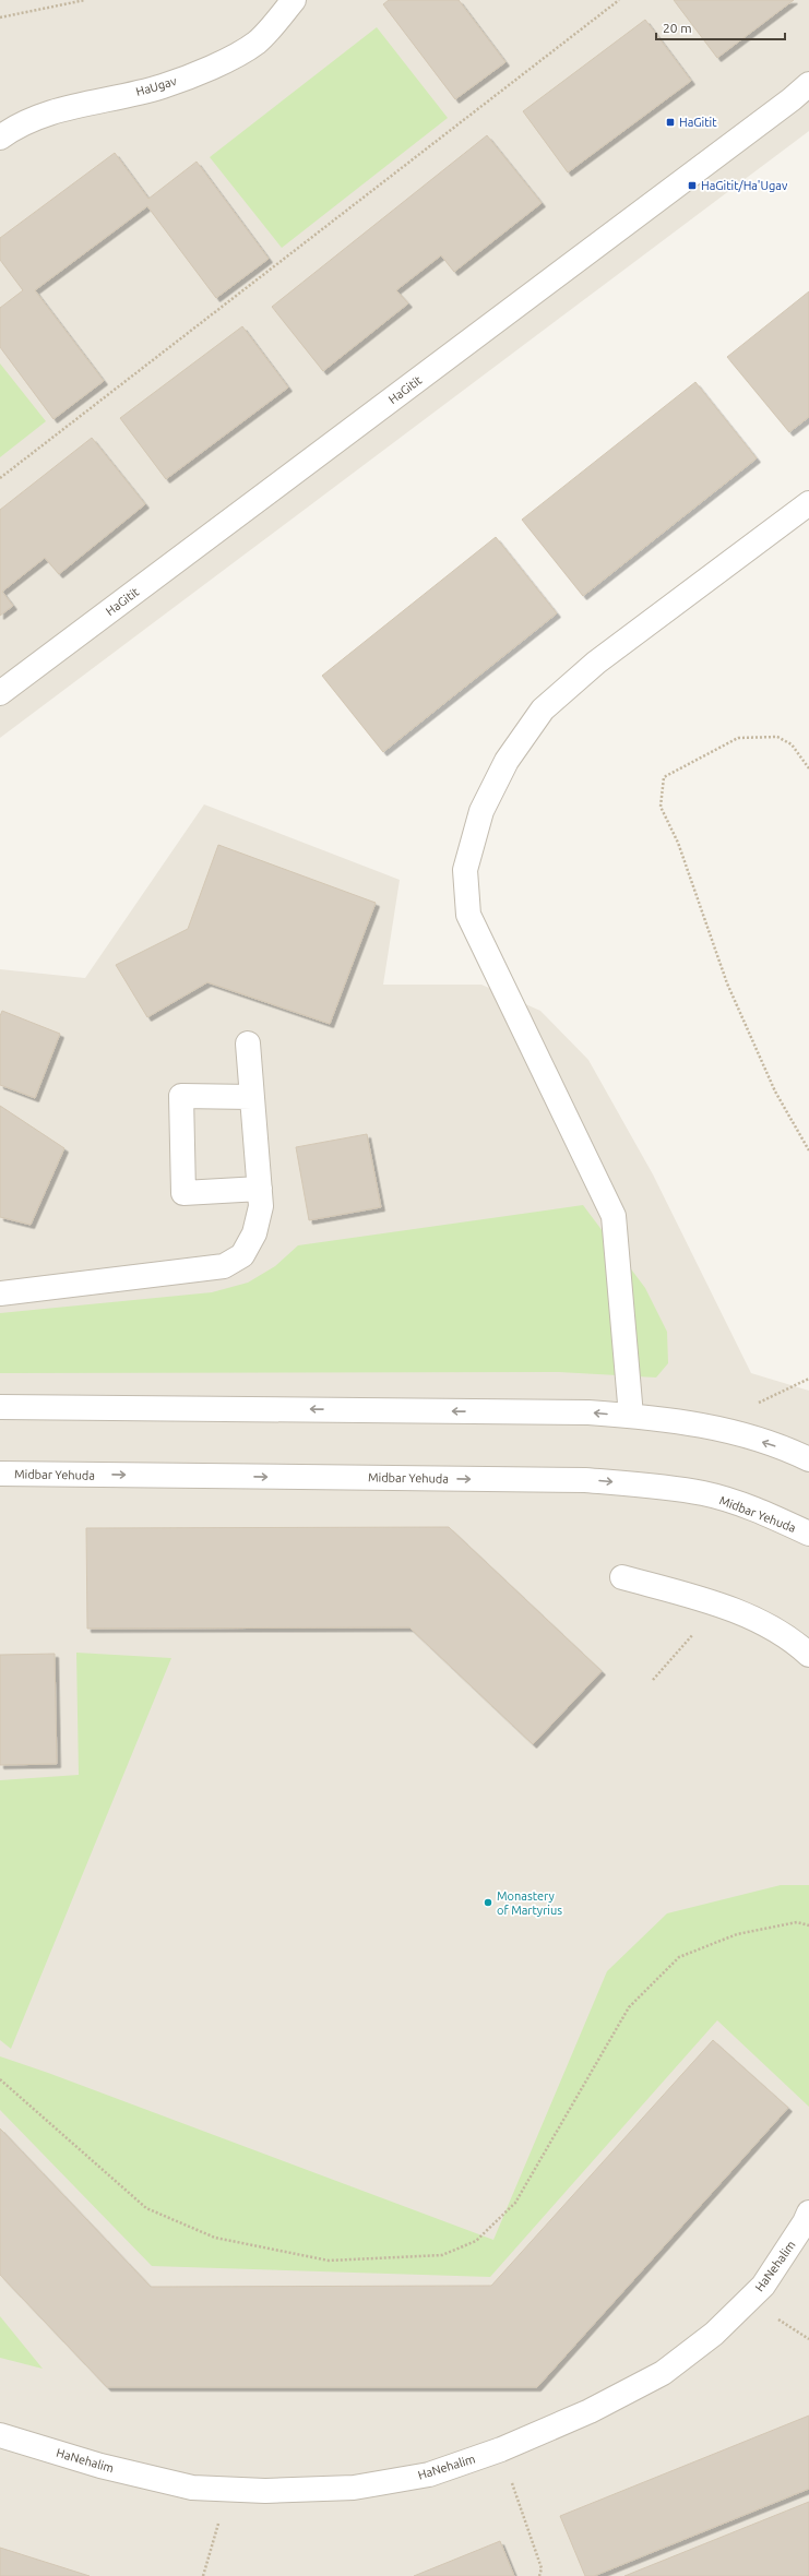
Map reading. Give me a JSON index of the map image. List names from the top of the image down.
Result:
{
  "streets": {
    "street": [
      "HaUgav",
      "HaGitit",
      "Midbar Yehuda",
      "HaNehalim"
    ]
  },
  "places": {
    "transit": ["HaGitit", "HaGitit/Ha'Ugav"],
    "other": ["Monastery of Martyrius"]
  },
  "scale_bar": "20 m"
}
